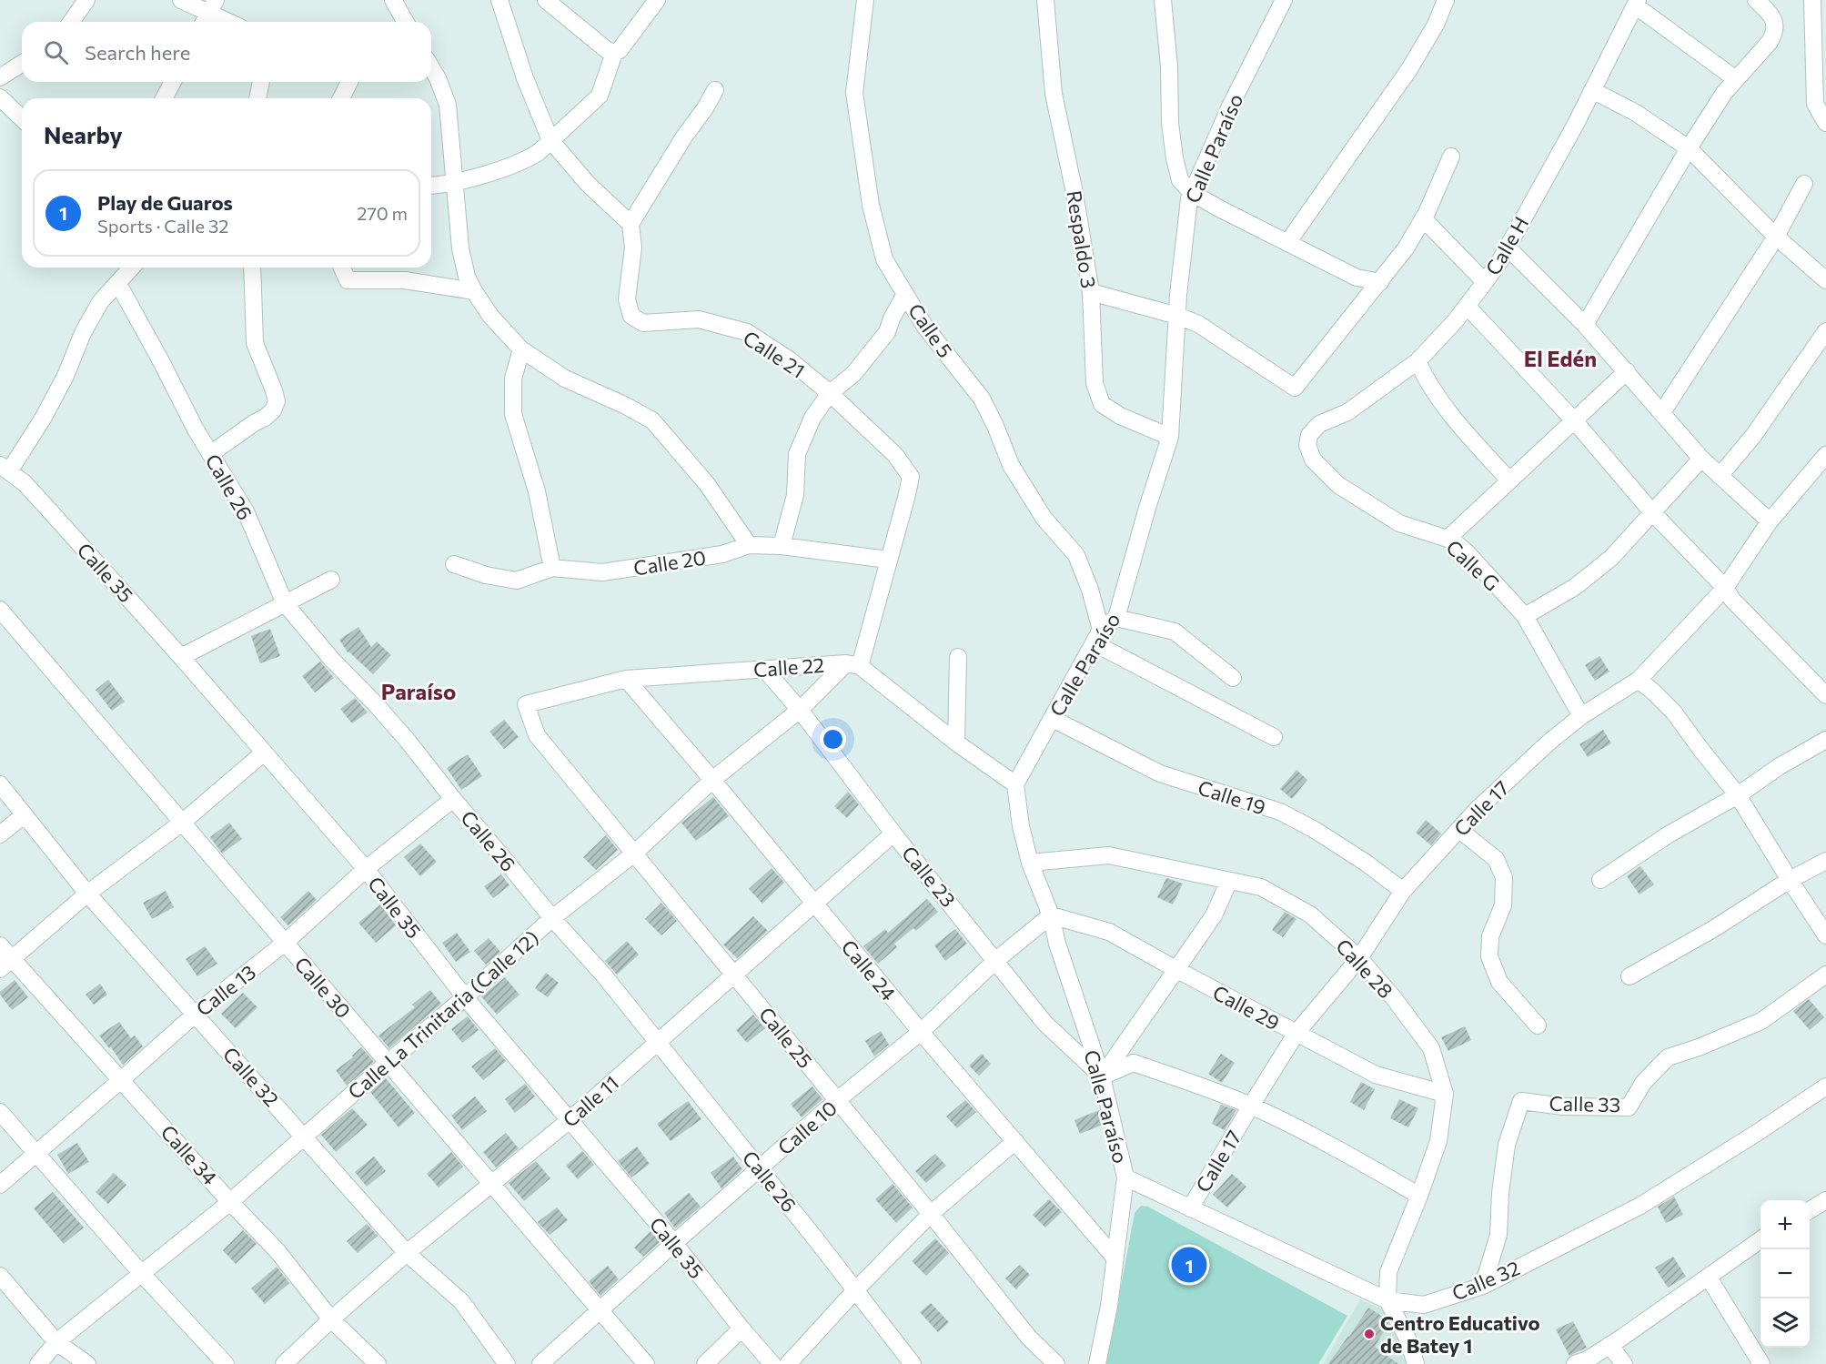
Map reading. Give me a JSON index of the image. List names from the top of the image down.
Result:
{
  "streets": {
    "street": [
      "Calle Paraíso",
      "Respaldo 3",
      "Calle H",
      "Calle 5",
      "Calle 21",
      "Calle 26",
      "Calle 20",
      "Calle G",
      "Calle 35",
      "Calle 22",
      "Calle 19",
      "Calle 17",
      "Calle 23",
      "Calle 28",
      "Calle 24",
      "Calle 30",
      "Calle 13",
      "Calle 29",
      "Calle La Trinitaria (Calle 12)",
      "Calle 25",
      "Calle 32",
      "Calle 11",
      "Calle 33",
      "Calle 10",
      "Calle 34"
    ]
  },
  "crossings": [
    ["Calle Paraíso", "Respaldo 3"],
    ["Calle Paraíso", "Calle 5"],
    ["Calle Paraíso", "Calle 19"],
    ["Calle Paraíso", "Calle 23"],
    ["Calle Paraíso", "Calle 28"],
    ["Calle Paraíso", "Calle 24"],
    ["Calle Paraíso", "Calle 29"],
    ["Calle Paraíso", "Calle 32"],
    ["Calle Paraíso", "Calle 10"],
    ["Calle H", "Calle G"],
    ["Calle 21", "Calle 20"],
    ["Calle 21", "Calle 22"],
    ["Calle 21", "Calle La Trinitaria (Calle 12)"],
    ["Calle 26", "Calle 13"],
    ["Calle 26", "Calle La Trinitaria (Calle 12)"],
    ["Calle 26", "Calle 11"],
    ["Calle 26", "Calle 10"],
    ["Calle G", "Calle 17"],
    ["Calle 35", "Calle 13"],
    ["Calle 35", "Calle La Trinitaria (Calle 12)"],
    ["Calle 35", "Calle 11"],
    ["Calle 35", "Calle 10"],
    ["Calle 22", "Calle 23"],
    ["Calle 22", "Calle 24"],
    ["Calle 22", "Calle La Trinitaria (Calle 12)"],
    ["Calle 22", "Calle 25"],
    ["Calle 19", "Calle 17"],
    ["Calle 17", "Calle 28"],
    ["Calle 17", "Calle 29"],
    ["Calle 17", "Calle 32"],
    ["Calle 23", "Calle La Trinitaria (Calle 12)"],
    ["Calle 23", "Calle 11"],
    ["Calle 23", "Calle 10"],
    ["Calle 28", "Calle 29"],
    ["Calle 28", "Calle 32"],
    ["Calle 24", "Calle La Trinitaria (Calle 12)"],
    ["Calle 24", "Calle 11"],
    ["Calle 24", "Calle 10"],
    ["Calle 30", "Calle 13"],
    ["Calle 30", "Calle La Trinitaria (Calle 12)"],
    ["Calle 30", "Calle 11"],
    ["Calle 30", "Calle 10"],
    ["Calle 13", "Calle 32"],
    ["Calle 13", "Calle 34"],
    ["Calle 29", "Calle 10"],
    ["Calle La Trinitaria (Calle 12)", "Calle 25"],
    ["Calle La Trinitaria (Calle 12)", "Calle 32"],
    ["Calle La Trinitaria (Calle 12)", "Calle 34"],
    ["Calle 25", "Calle 11"],
    ["Calle 25", "Calle 10"],
    ["Calle 32", "Calle 11"],
    ["Calle 32", "Calle 33"],
    ["Calle 11", "Calle 34"]
  ],
  "districts": ["El Edén", "Paraíso"],
  "places": ["Centro Educativo de Batey 1"],
  "page": {
    "search": "Search here",
    "heading": "Nearby",
    "list": [
      {
        "mark": "1",
        "name": "Play de Guaros",
        "note": "Sports · Calle 32",
        "value": "270 m"
      }
    ],
    "map_buttons": ["+", "−"],
    "pins": "1"
  }
}
